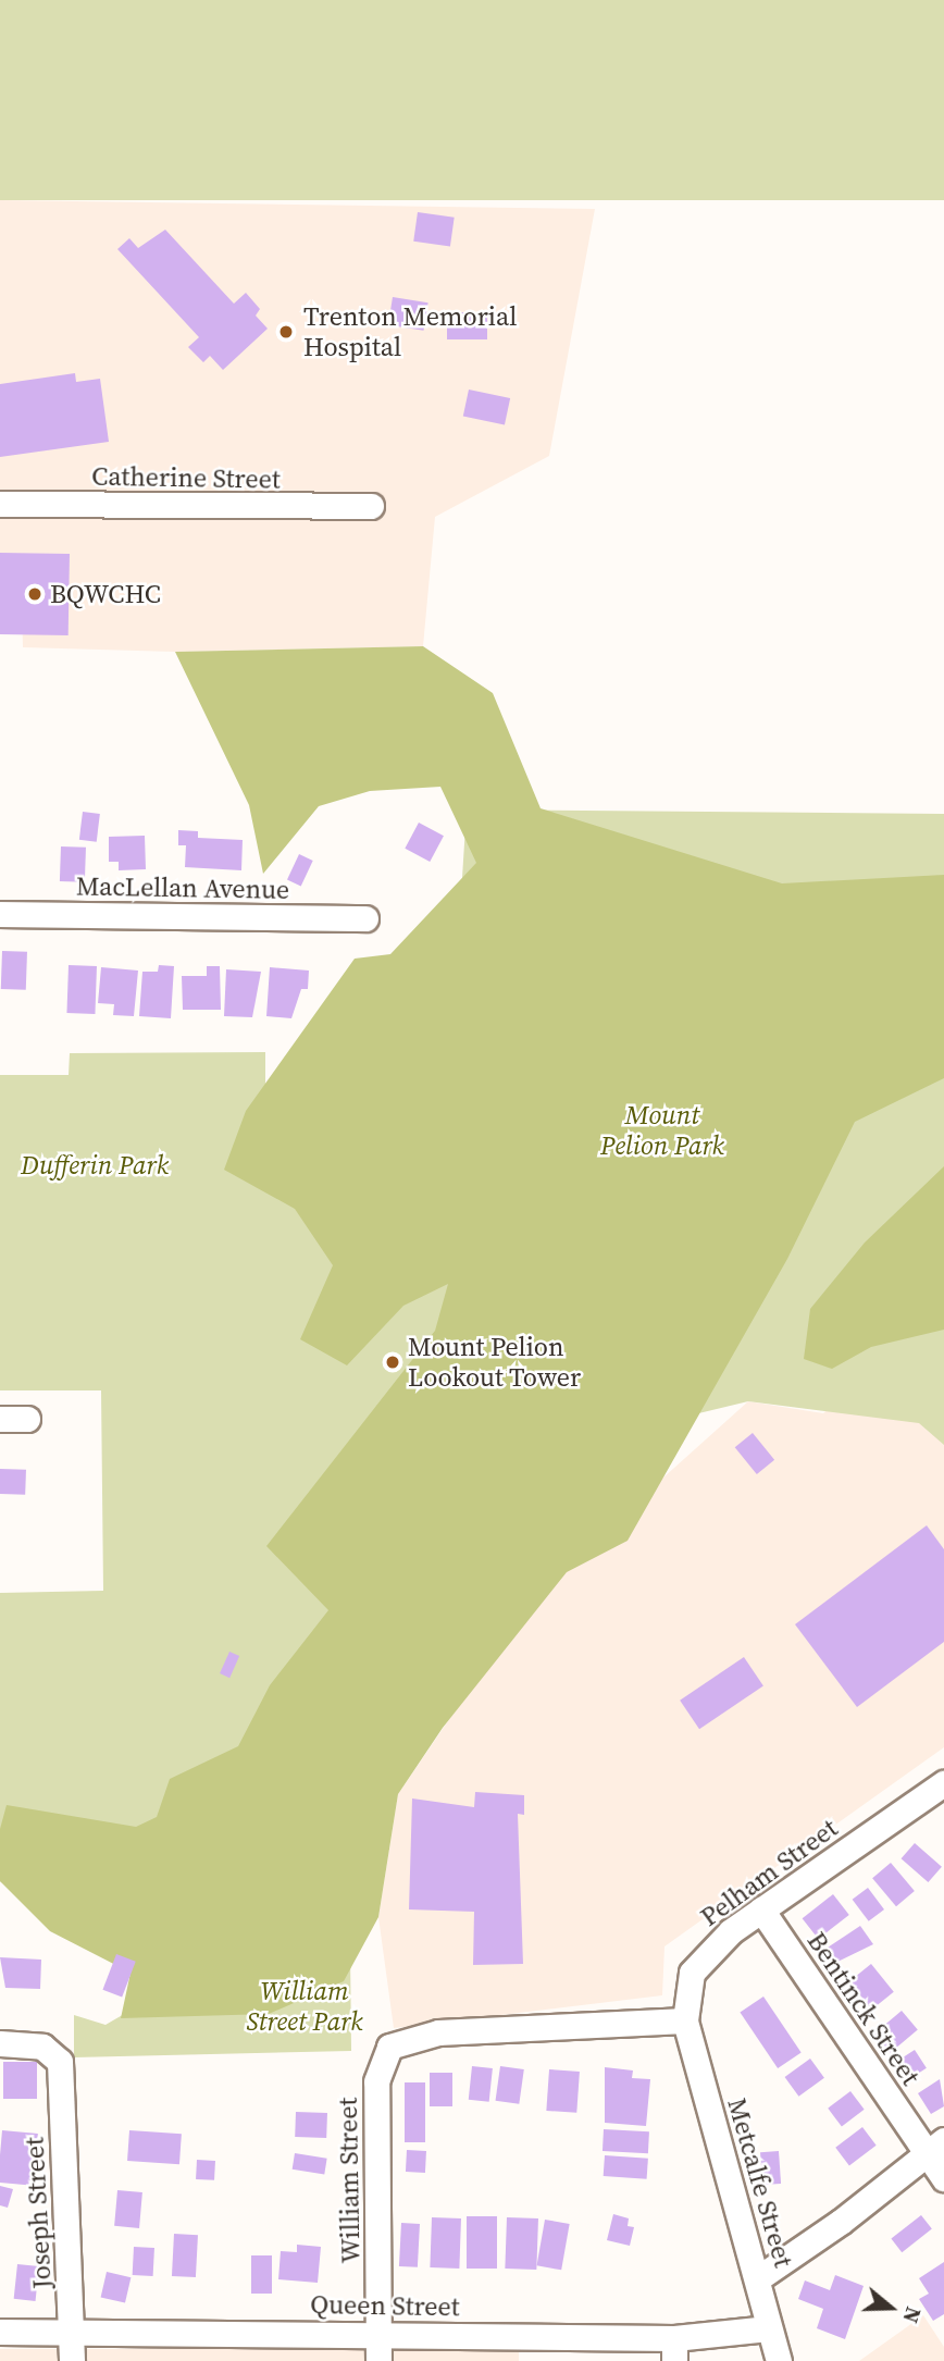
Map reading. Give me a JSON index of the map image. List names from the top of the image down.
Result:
{
  "streets": {
    "street": [
      "Catherine Street",
      "MacLellan Avenue",
      "Pelham Street",
      "Bentinck Street",
      "William Street",
      "Metcalfe Street",
      "Joseph Street",
      "Queen Street"
    ]
  },
  "crossings": [
    ["Pelham Street", "Bentinck Street"],
    ["Pelham Street", "William Street"],
    ["Pelham Street", "Metcalfe Street"],
    ["William Street", "Metcalfe Street"],
    ["William Street", "Queen Street"],
    ["Metcalfe Street", "Queen Street"],
    ["Joseph Street", "Queen Street"]
  ],
  "parks": ["Mount Pelion Park", "Dufferin Park", "William Street Park"],
  "places": ["Trenton Memorial Hospital", "BQWCHC", "Mount Pelion Lookout Tower"],
  "north": "right"
}
